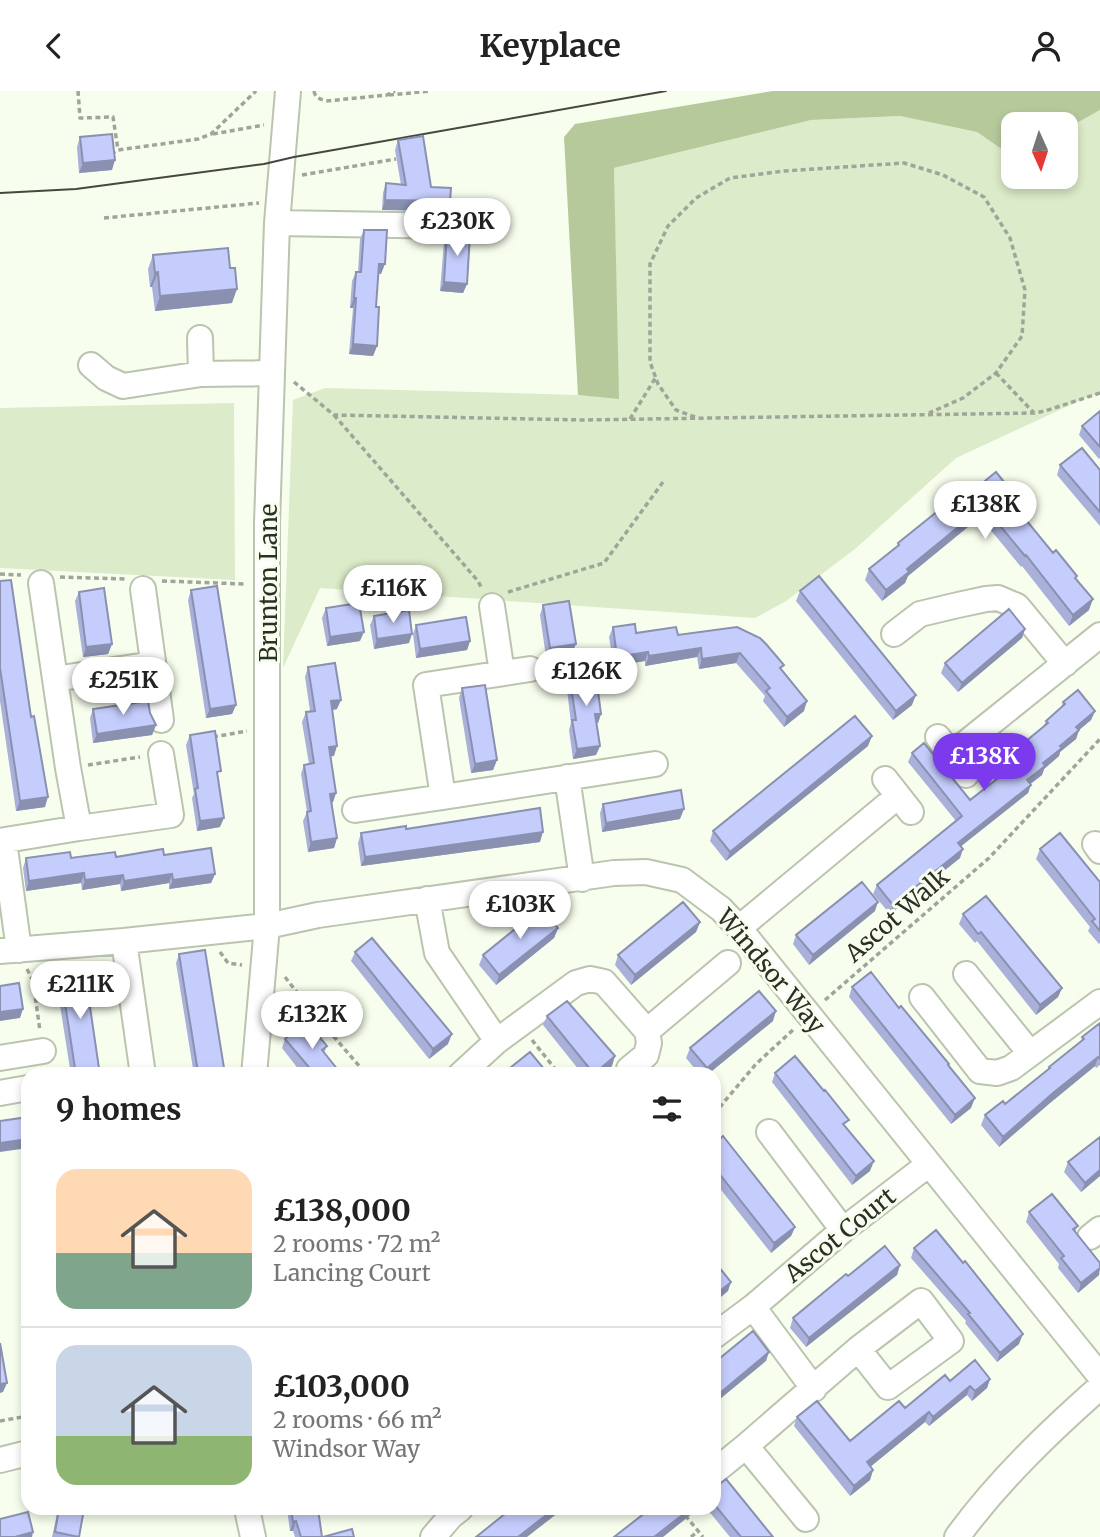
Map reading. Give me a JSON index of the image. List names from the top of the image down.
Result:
{
  "streets": {
    "street": ["Brunton Lane", "Windsor Way", "Ascot Court"],
    "path": ["Ascot Walk"]
  },
  "crossings": [
    ["Brunton Lane", "Windsor Way"],
    ["Ascot Walk", "Windsor Way"],
    ["Windsor Way", "Ascot Court"]
  ],
  "north": "bottom",
  "page": {
    "header": "Keyplace",
    "price": [
      "£230K",
      "£138K",
      "£116K",
      "£126K",
      "£251K",
      "£138K",
      "£103K",
      "£211K",
      "£132K"
    ],
    "heading": "9 homes",
    "list": [
      {
        "name": "£138,000",
        "note": "2 rooms · 72 m² · Lancing Court"
      },
      {
        "name": "£103,000",
        "note": "2 rooms · 66 m² · Windsor Way"
      }
    ]
  }
}
